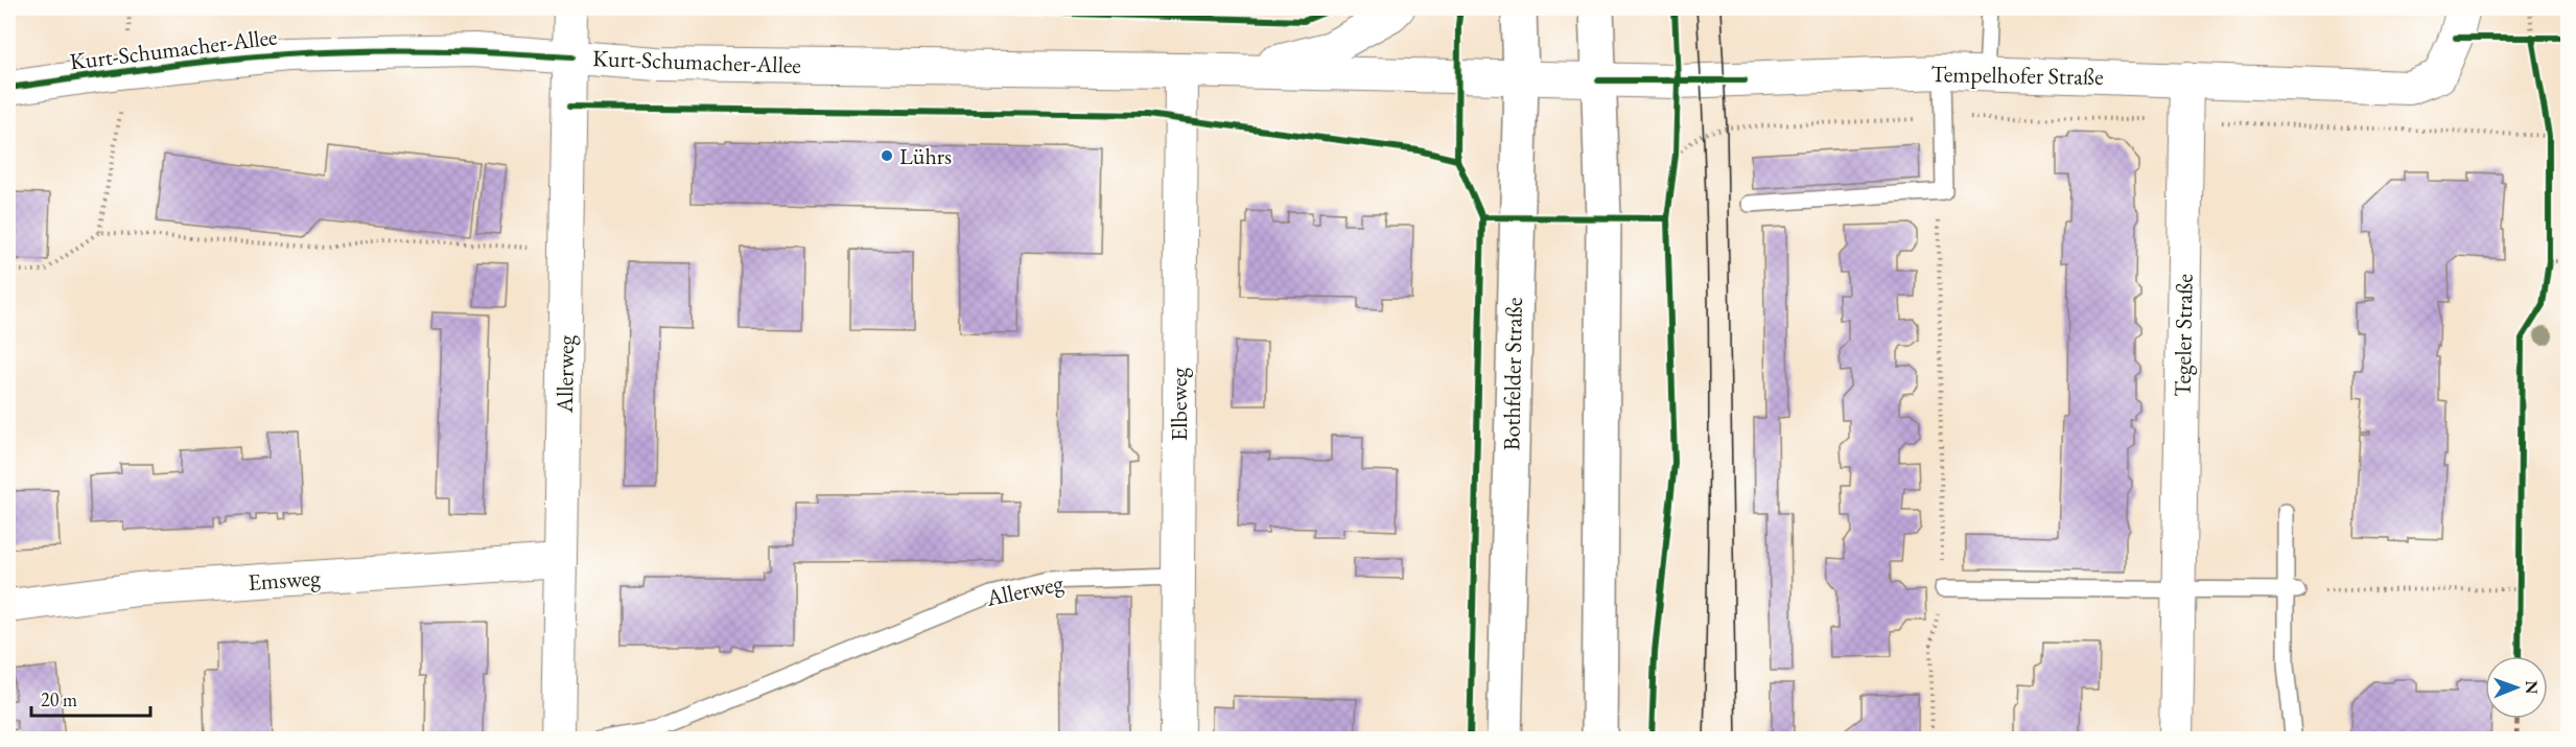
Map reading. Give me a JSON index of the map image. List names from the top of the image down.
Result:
{
  "streets": {
    "main road": ["Bothfelder Straße"],
    "street": [
      "Kurt-Schumacher-Allee",
      "Tempelhofer Straße",
      "Tegeler Straße",
      "Allerweg",
      "Elbeweg",
      "Emsweg"
    ]
  },
  "crossings": [
    ["Kurt-Schumacher-Allee", "Tempelhofer Straße"],
    ["Kurt-Schumacher-Allee", "Allerweg"],
    ["Kurt-Schumacher-Allee", "Bothfelder Straße"],
    ["Kurt-Schumacher-Allee", "Elbeweg"],
    ["Tempelhofer Straße", "Tegeler Straße"],
    ["Tempelhofer Straße", "Bothfelder Straße"],
    ["Allerweg", "Elbeweg"],
    ["Allerweg", "Emsweg"]
  ],
  "places": ["Lührs"],
  "scale_bar": "20 m",
  "north": "right"
}
